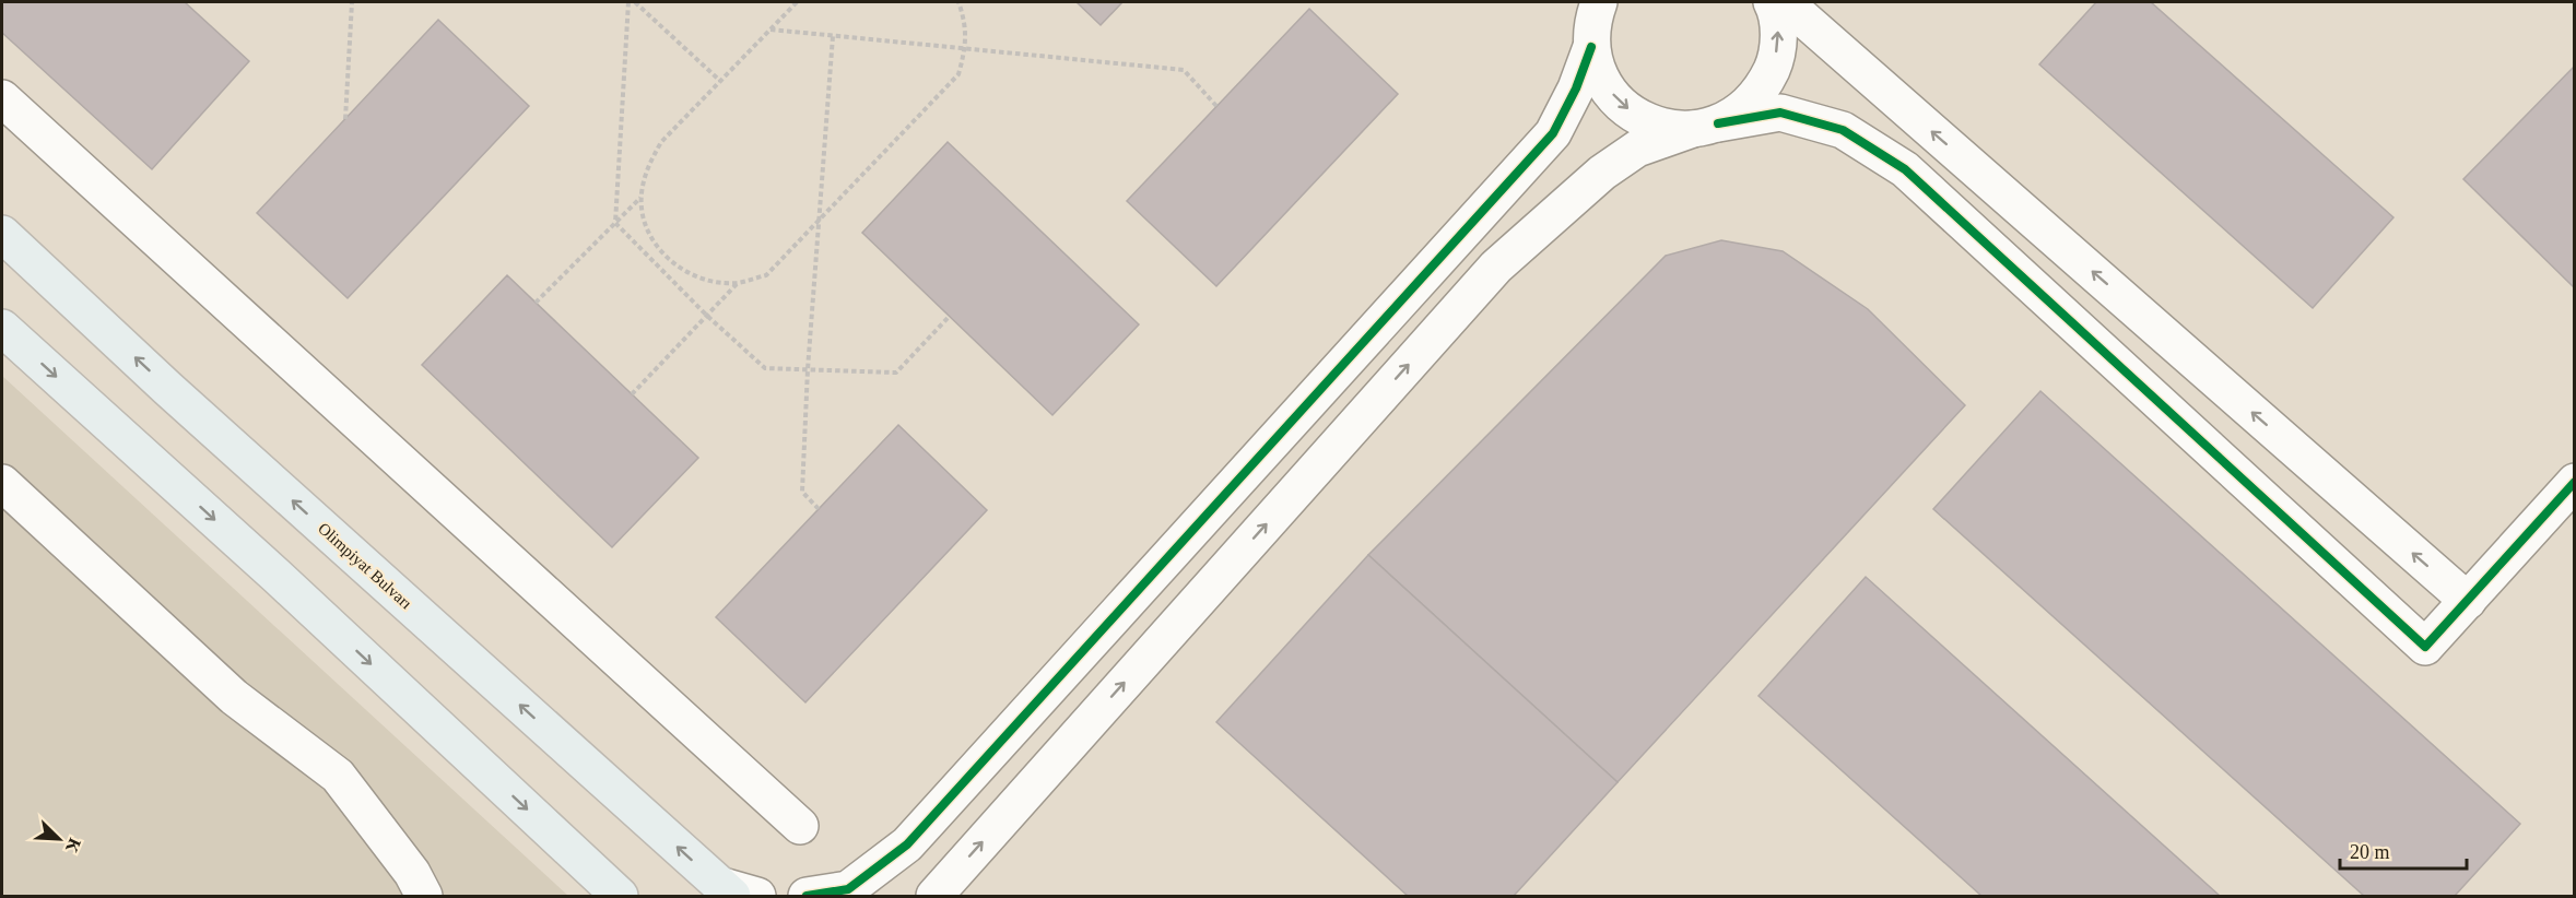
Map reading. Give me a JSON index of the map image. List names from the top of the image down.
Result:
{
  "streets": {
    "main road": ["Olimpiyat Bulvarı"]
  },
  "scale_bar": "20 m",
  "north": "bottom right"
}
